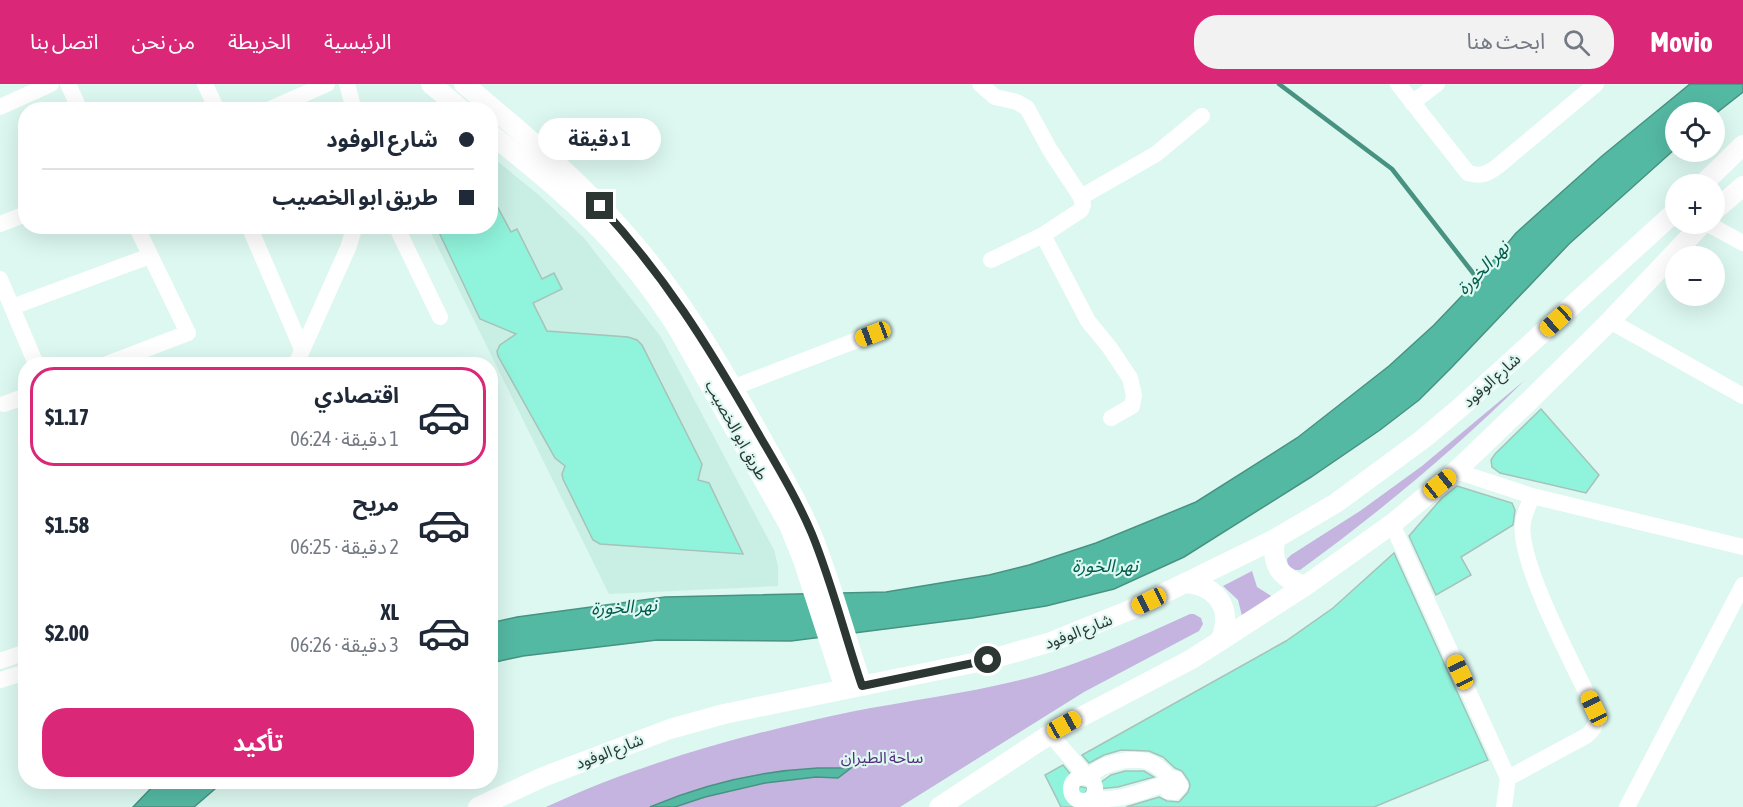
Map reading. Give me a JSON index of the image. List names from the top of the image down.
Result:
{
  "streets": {
    "main road": ["شارع الوفود", "طريق ابو الخصيب"]
  },
  "crossings": [
    ["شارع الوفود", "طريق ابو الخصيب"]
  ],
  "water": ["نهر الخورة"],
  "parks": ["ساحة الطيران"],
  "page": {
    "header": "Movio",
    "search": "ابحث هنا",
    "nav": [
      "الرئيسية",
      "الخريطة",
      "من نحن",
      "اتصل بنا"
    ],
    "map_buttons": ["+", "−"],
    "banner": ["شارع الوفود", "طريق ابو الخصيب"],
    "bubble": "1 دقيقة",
    "list": [
      {
        "name": "اقتصادي",
        "note": "1 دقيقة · 06:24",
        "value": "$1.17"
      },
      {
        "name": "مريح",
        "note": "2 دقيقة · 06:25",
        "value": "$1.58"
      },
      {
        "name": "XL",
        "note": "3 دقيقة · 06:26",
        "value": "$2.00"
      }
    ],
    "buttons": "تأكيد"
  }
}
